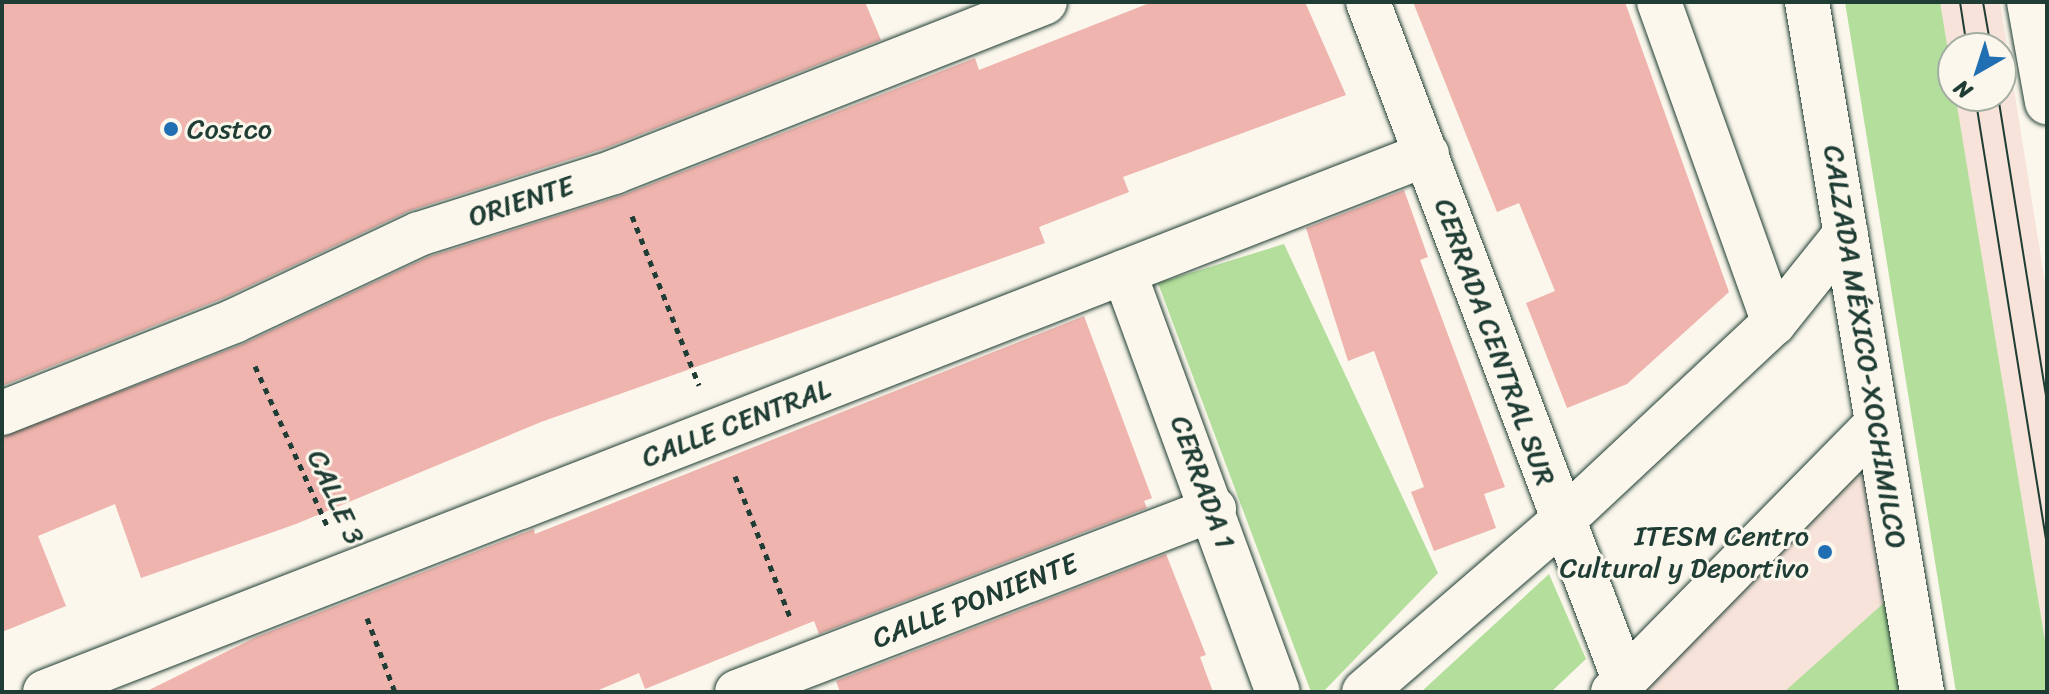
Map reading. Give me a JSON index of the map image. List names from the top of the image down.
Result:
{
  "streets": {
    "street": [
      "ORIENTE",
      "CERRADA CENTRAL SUR",
      "CALZADA MÉXICO-XOCHIMILCO",
      "CALLE CENTRAL",
      "CERRADA 1",
      "CALLE PONIENTE"
    ],
    "path": ["CALLE 3"]
  },
  "crossings": [
    ["ORIENTE", "CALLE 3"],
    ["CERRADA CENTRAL SUR", "CALLE CENTRAL"],
    ["CALLE CENTRAL", "CERRADA 1"],
    ["CALLE CENTRAL", "CALLE 3"],
    ["CERRADA 1", "CALLE PONIENTE"]
  ],
  "places": ["Costco", "ITESM Centro Cultural y Deportivo"],
  "north": "bottom left"
}
